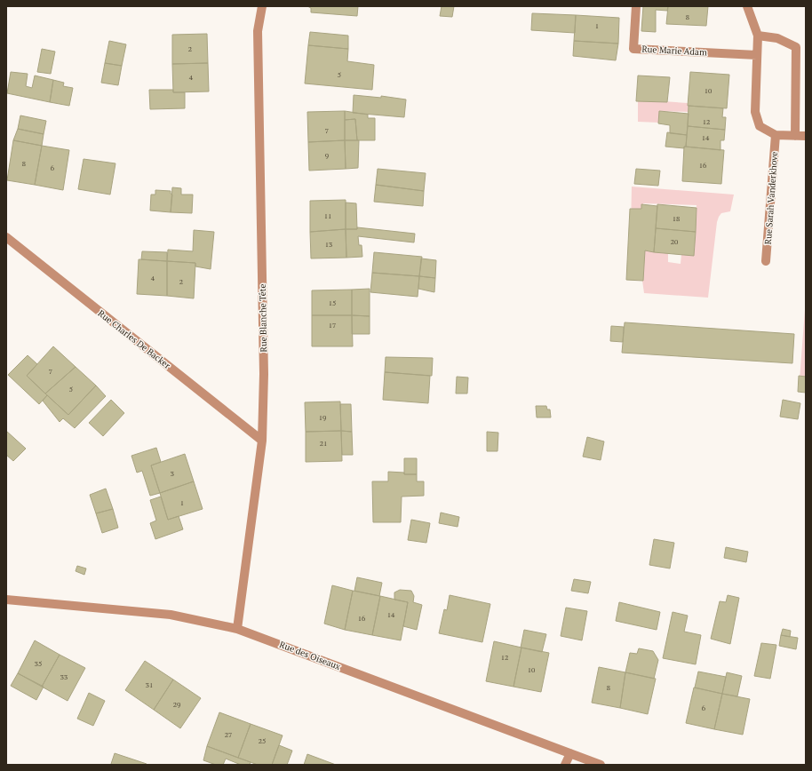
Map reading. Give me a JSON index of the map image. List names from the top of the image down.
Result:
{
  "streets": {
    "street": [
      "Rue Marie Adam",
      "Rue Sarah Vanderkhove",
      "Rue Blanche Tête",
      "Rue Charles De Backer",
      "Rue des Oiseaux"
    ]
  },
  "crossings": [
    ["Rue Blanche Tête", "Rue Charles De Backer"],
    ["Rue Blanche Tête", "Rue des Oiseaux"]
  ],
  "house_numbers": [
    "8",
    "1",
    "2",
    "5",
    "4",
    "10",
    "12",
    "7",
    "14",
    "9",
    "8",
    "16",
    "6",
    "11",
    "18",
    "20",
    "13",
    "4",
    "2",
    "15",
    "17",
    "7",
    "5",
    "19",
    "21",
    "3",
    "1",
    "14",
    "16",
    "12",
    "35",
    "10",
    "33",
    "31",
    "8",
    "29",
    "6",
    "27",
    "25"
  ]
}
